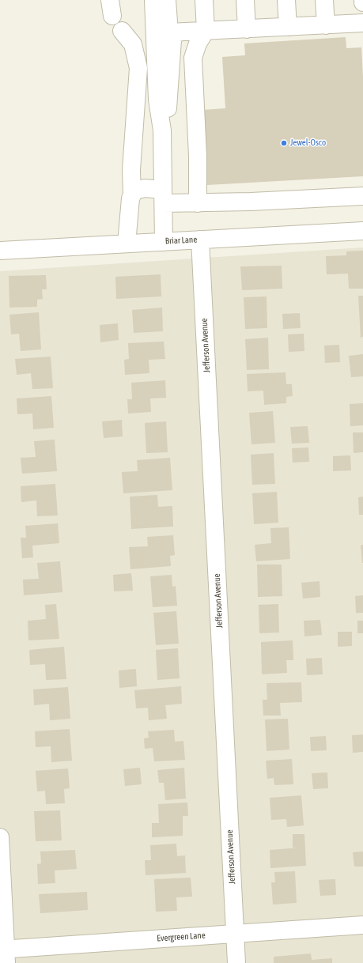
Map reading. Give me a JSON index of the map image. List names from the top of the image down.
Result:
{
  "streets": {
    "street": ["Briar Lane", "Jefferson Avenue", "Evergreen Lane"]
  },
  "crossings": [
    ["Briar Lane", "Jefferson Avenue"],
    ["Jefferson Avenue", "Evergreen Lane"]
  ],
  "places": ["Jewel-Osco"]
}
